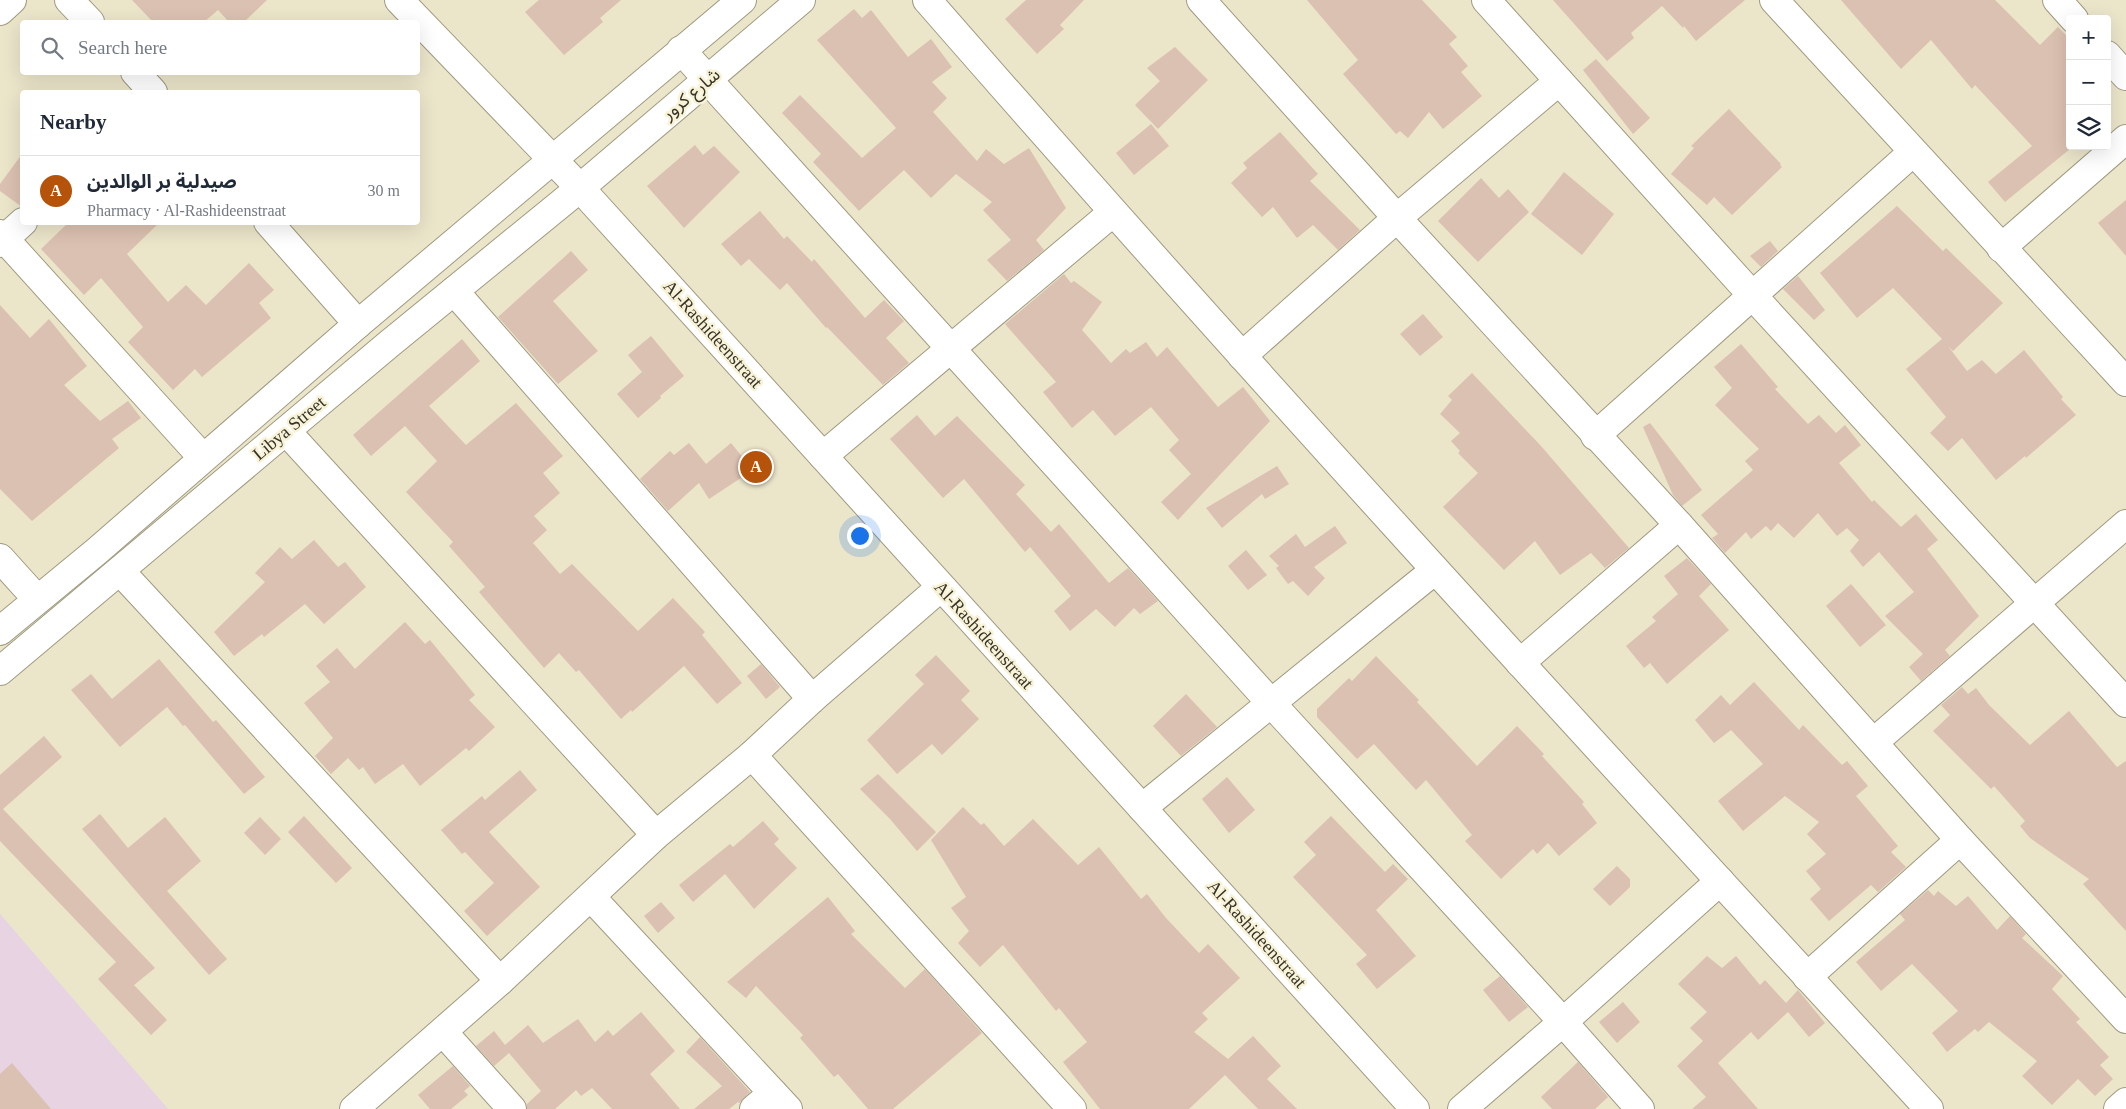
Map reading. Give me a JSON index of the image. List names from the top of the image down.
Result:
{
  "streets": {
    "street": ["شارع كرور", "Al-Rashideenstraat", "Libya Street"]
  },
  "crossings": [
    ["شارع كرور", "Al-Rashideenstraat"],
    ["شارع كرور", "Libya Street"],
    ["Al-Rashideenstraat", "Libya Street"]
  ],
  "page": {
    "map_buttons": ["+", "−"],
    "search": "Search here",
    "heading": "Nearby",
    "list": [
      {
        "mark": "A",
        "name": "صيدلية بر الوالدين",
        "note": "Pharmacy · Al-Rashideenstraat",
        "value": "30 m"
      }
    ],
    "pins": "A"
  }
}
